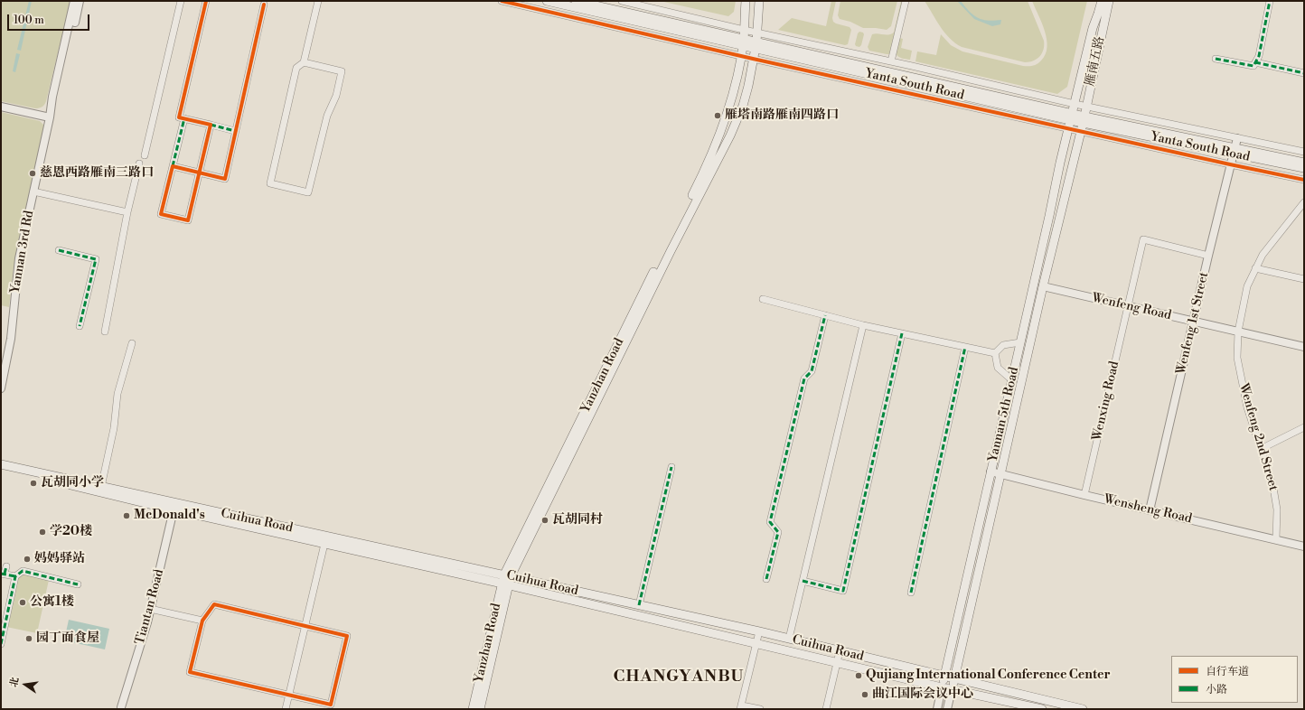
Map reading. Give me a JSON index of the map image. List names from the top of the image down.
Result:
{
  "streets": {
    "main road": [
      "雁南五路",
      "Yanta South Road",
      "Yanzhan Road",
      "Yannan 5th Road",
      "Cuihua Road"
    ],
    "street": [
      "Yannan 3rd Rd",
      "Wenfeng Road",
      "Wenfeng 1st Street",
      "Wenxing Road",
      "Wenfeng 2nd Street",
      "Wensheng Road",
      "Tiantan Road"
    ]
  },
  "crossings": [
    ["雁南五路", "Yanta South Road"],
    ["雁南五路", "Yannan 5th Road"],
    ["Yanta South Road", "Wenfeng 1st Street"],
    ["Yanta South Road", "Yanzhan Road"],
    ["Yanta South Road", "Yannan 5th Road"],
    ["Wenfeng Road", "Wenfeng 1st Street"],
    ["Wenfeng Road", "Wenxing Road"],
    ["Wenfeng Road", "Yannan 5th Road"],
    ["Wenfeng Road", "Wenfeng 2nd Street"],
    ["Wenfeng 1st Street", "Wenxing Road"],
    ["Wenfeng 1st Street", "Wensheng Road"],
    ["Yanzhan Road", "Cuihua Road"],
    ["Wenxing Road", "Wensheng Road"],
    ["Yannan 5th Road", "Wensheng Road"],
    ["Yannan 5th Road", "Cuihua Road"],
    ["Wenfeng 2nd Street", "Wensheng Road"],
    ["Cuihua Road", "Tiantan Road"]
  ],
  "districts": ["CHANGYANBU"],
  "places": [
    "雁塔南路雁南四路口",
    "慈恩西路雁南三路口",
    "瓦胡同小学",
    "McDonald's",
    "瓦胡同村",
    "学20楼",
    "妈妈驿站",
    "公寓1楼",
    "园丁面食屋",
    "Qujiang International Conference Center",
    "曲江国际会议中心"
  ],
  "legend": ["自行车道", "小路"],
  "scale_bar": "100 m",
  "north": "left"
}
